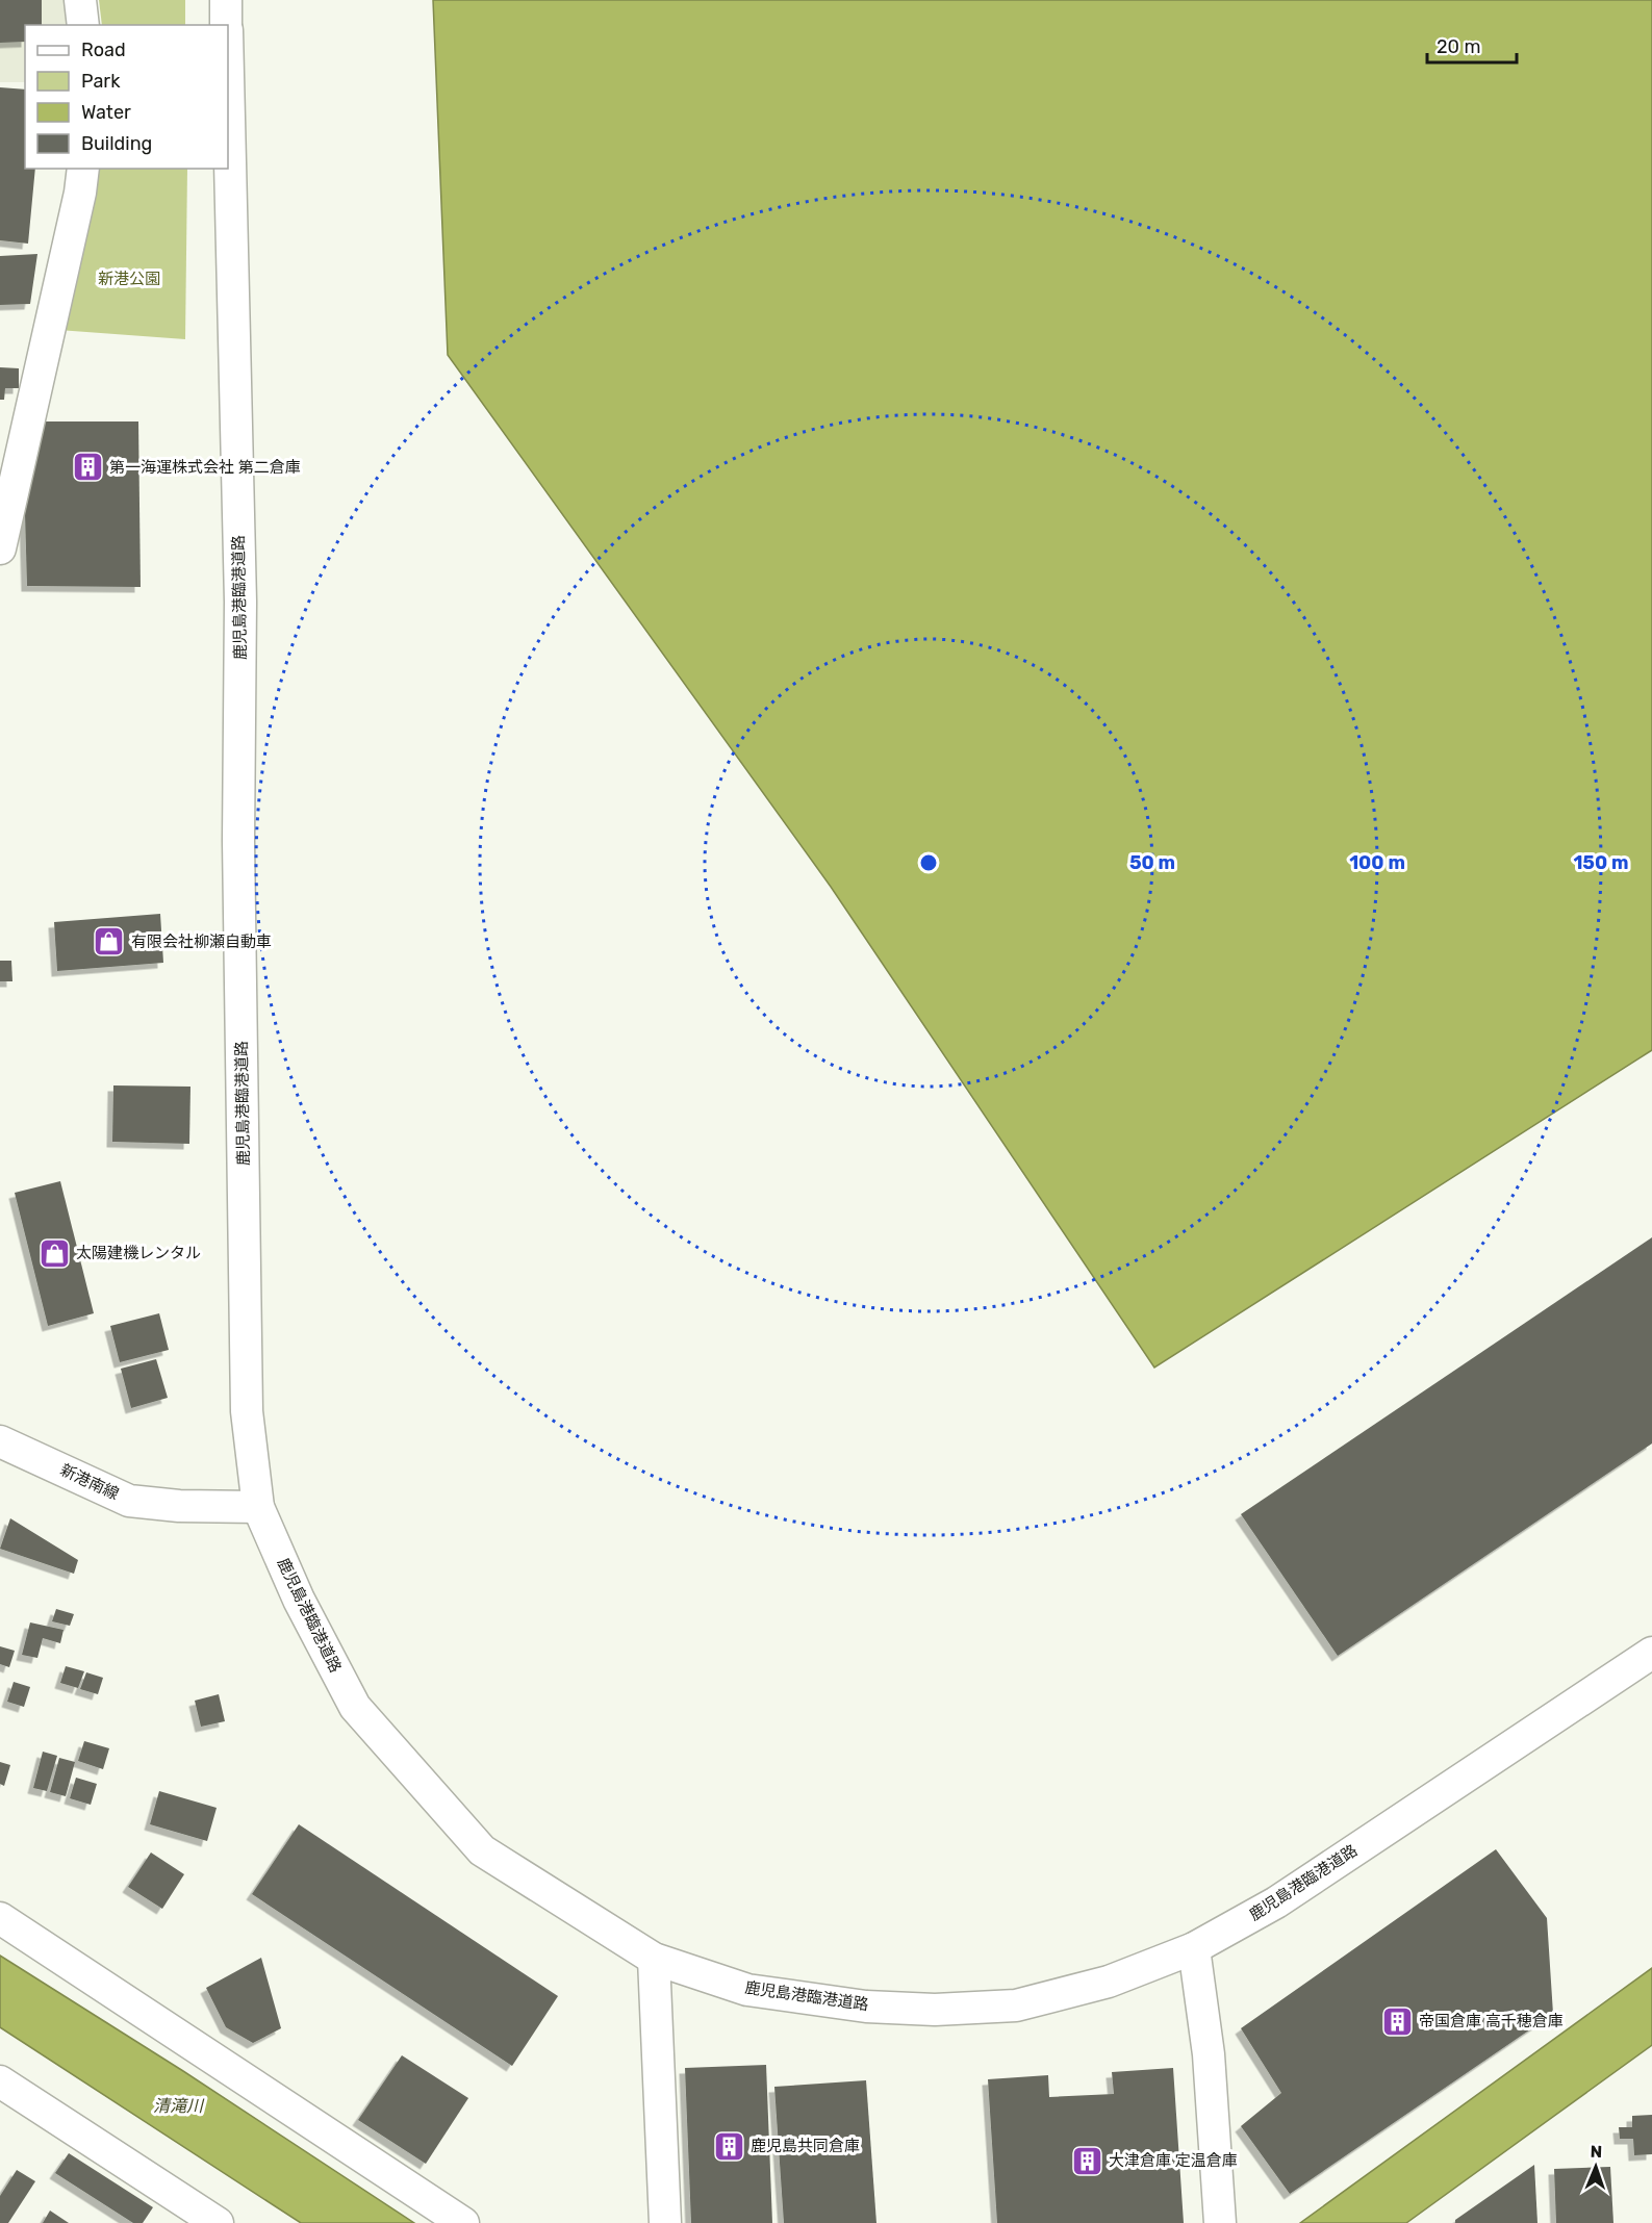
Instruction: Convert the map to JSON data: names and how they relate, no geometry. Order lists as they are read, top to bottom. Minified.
{"streets":{"street":["鹿児島港臨港道路","新港南線"]},"crossings":[["鹿児島港臨港道路","新港南線"]],"water":["清滝川"],"parks":["新港公園"],"places":{"building":["第一海運株式会社 第二倉庫","帝国倉庫 高千穂倉庫","鹿児島共同倉庫","大津倉庫 定温倉庫"],"shop":["有限会社柳瀬自動車","太陽建機レンタル"]},"legend":["Road","Park","Water","Building"],"scale_bar":"20 m","north":"top","rings":["50 m","100 m","150 m"]}
